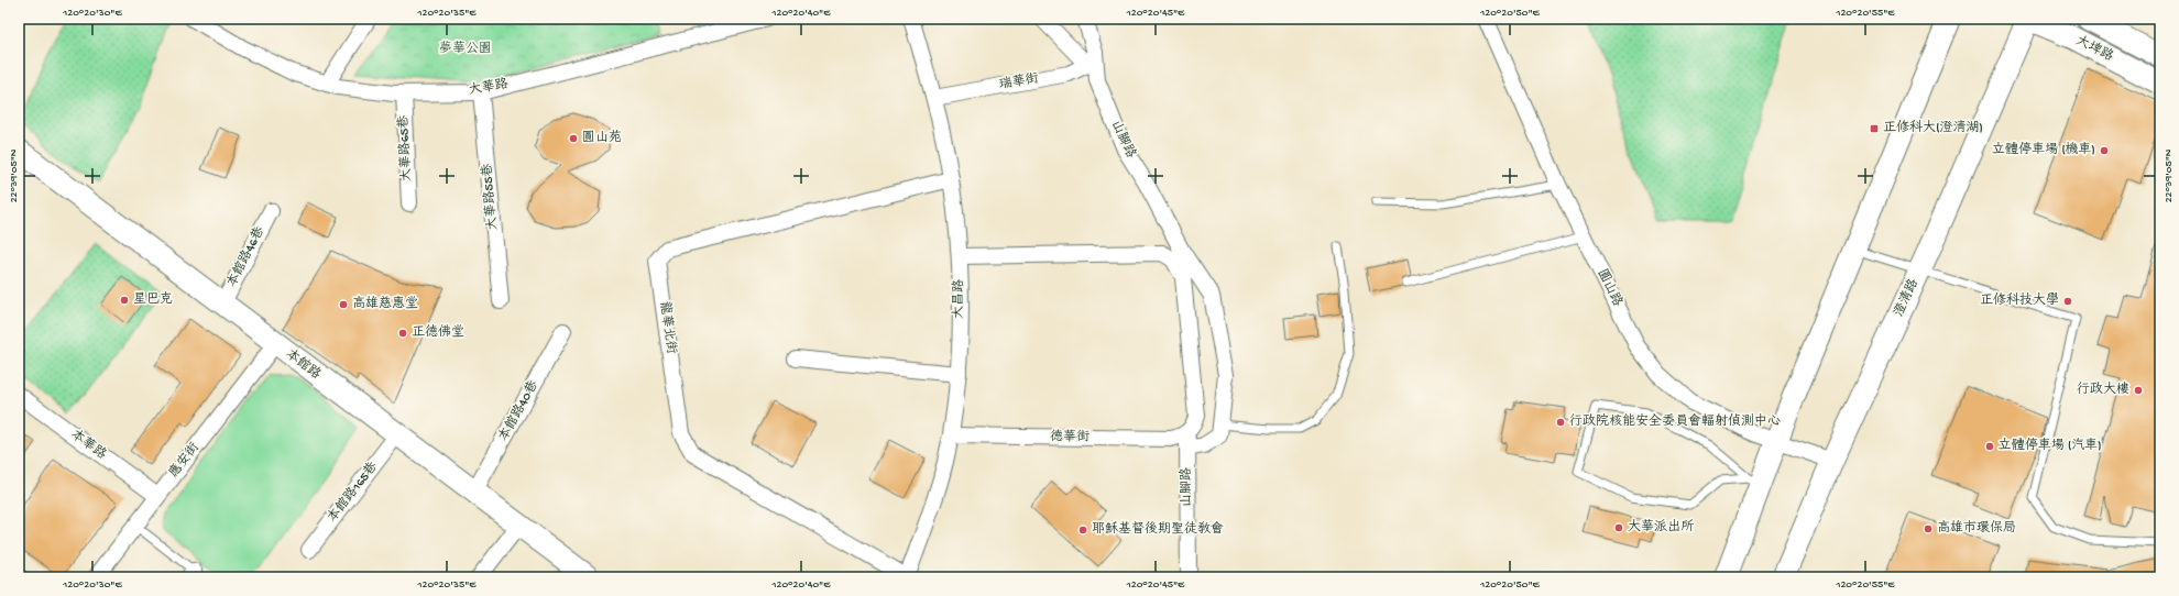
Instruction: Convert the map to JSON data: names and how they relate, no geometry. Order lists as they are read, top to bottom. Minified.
{"streets":{"main road":["大埤路","澄清路","本館路"],"street":["瑞華街","大華路","山腳路","大華路65巷","大華路55巷","本館路46巷","圓山路","大昌路","龍華北街","本館路40巷","德華街","本華路","應安街","本館路165巷"]},"crossings":[["大埤路","澄清路"],["瑞華街","山腳路"],["瑞華街","大昌路"],["大華路","大華路65巷"],["大華路","大華路55巷"],["山腳路","德華街"],["本館路46巷","本館路"],["圓山路","澄清路"],["大昌路","龍華北街"],["大昌路","德華街"],["本館路","本館路40巷"],["本館路","應安街"],["本館路","本館路165巷"],["本華路","應安街"]],"parks":["夢華公園"],"places":{"transit":["正修科大(澄清湖)"],"other":["圓山苑","立體停車場 (機車)","星巴克","正修科技大學","高雄慈惠堂","正德佛堂","行政大樓","行政院核能安全委員會輻射偵測中心","立體停車場 (汽車)","大華派出所","高雄市環保局","耶穌基督後期聖徒教會"]},"coordinates":["120°20'30\"E","120°20'35\"E","120°20'40\"E","120°20'45\"E","120°20'50\"E","120°20'55\"E","22°39'05\"N"]}
